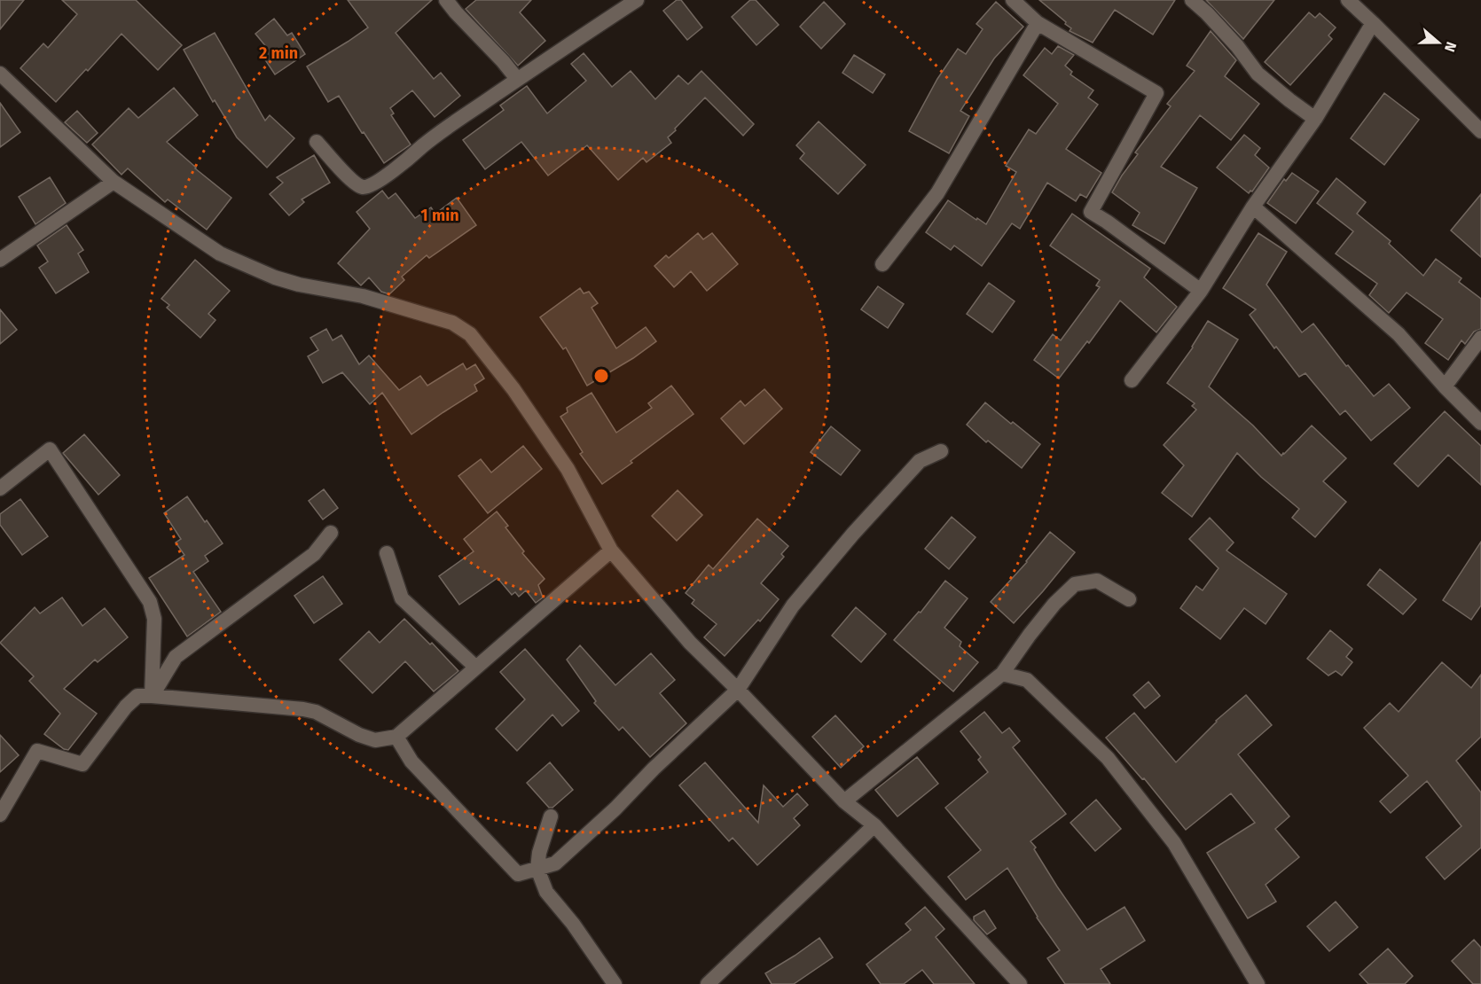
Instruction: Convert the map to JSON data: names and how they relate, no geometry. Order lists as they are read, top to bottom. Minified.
{"north":"right","rings":["2 min","1 min"]}
